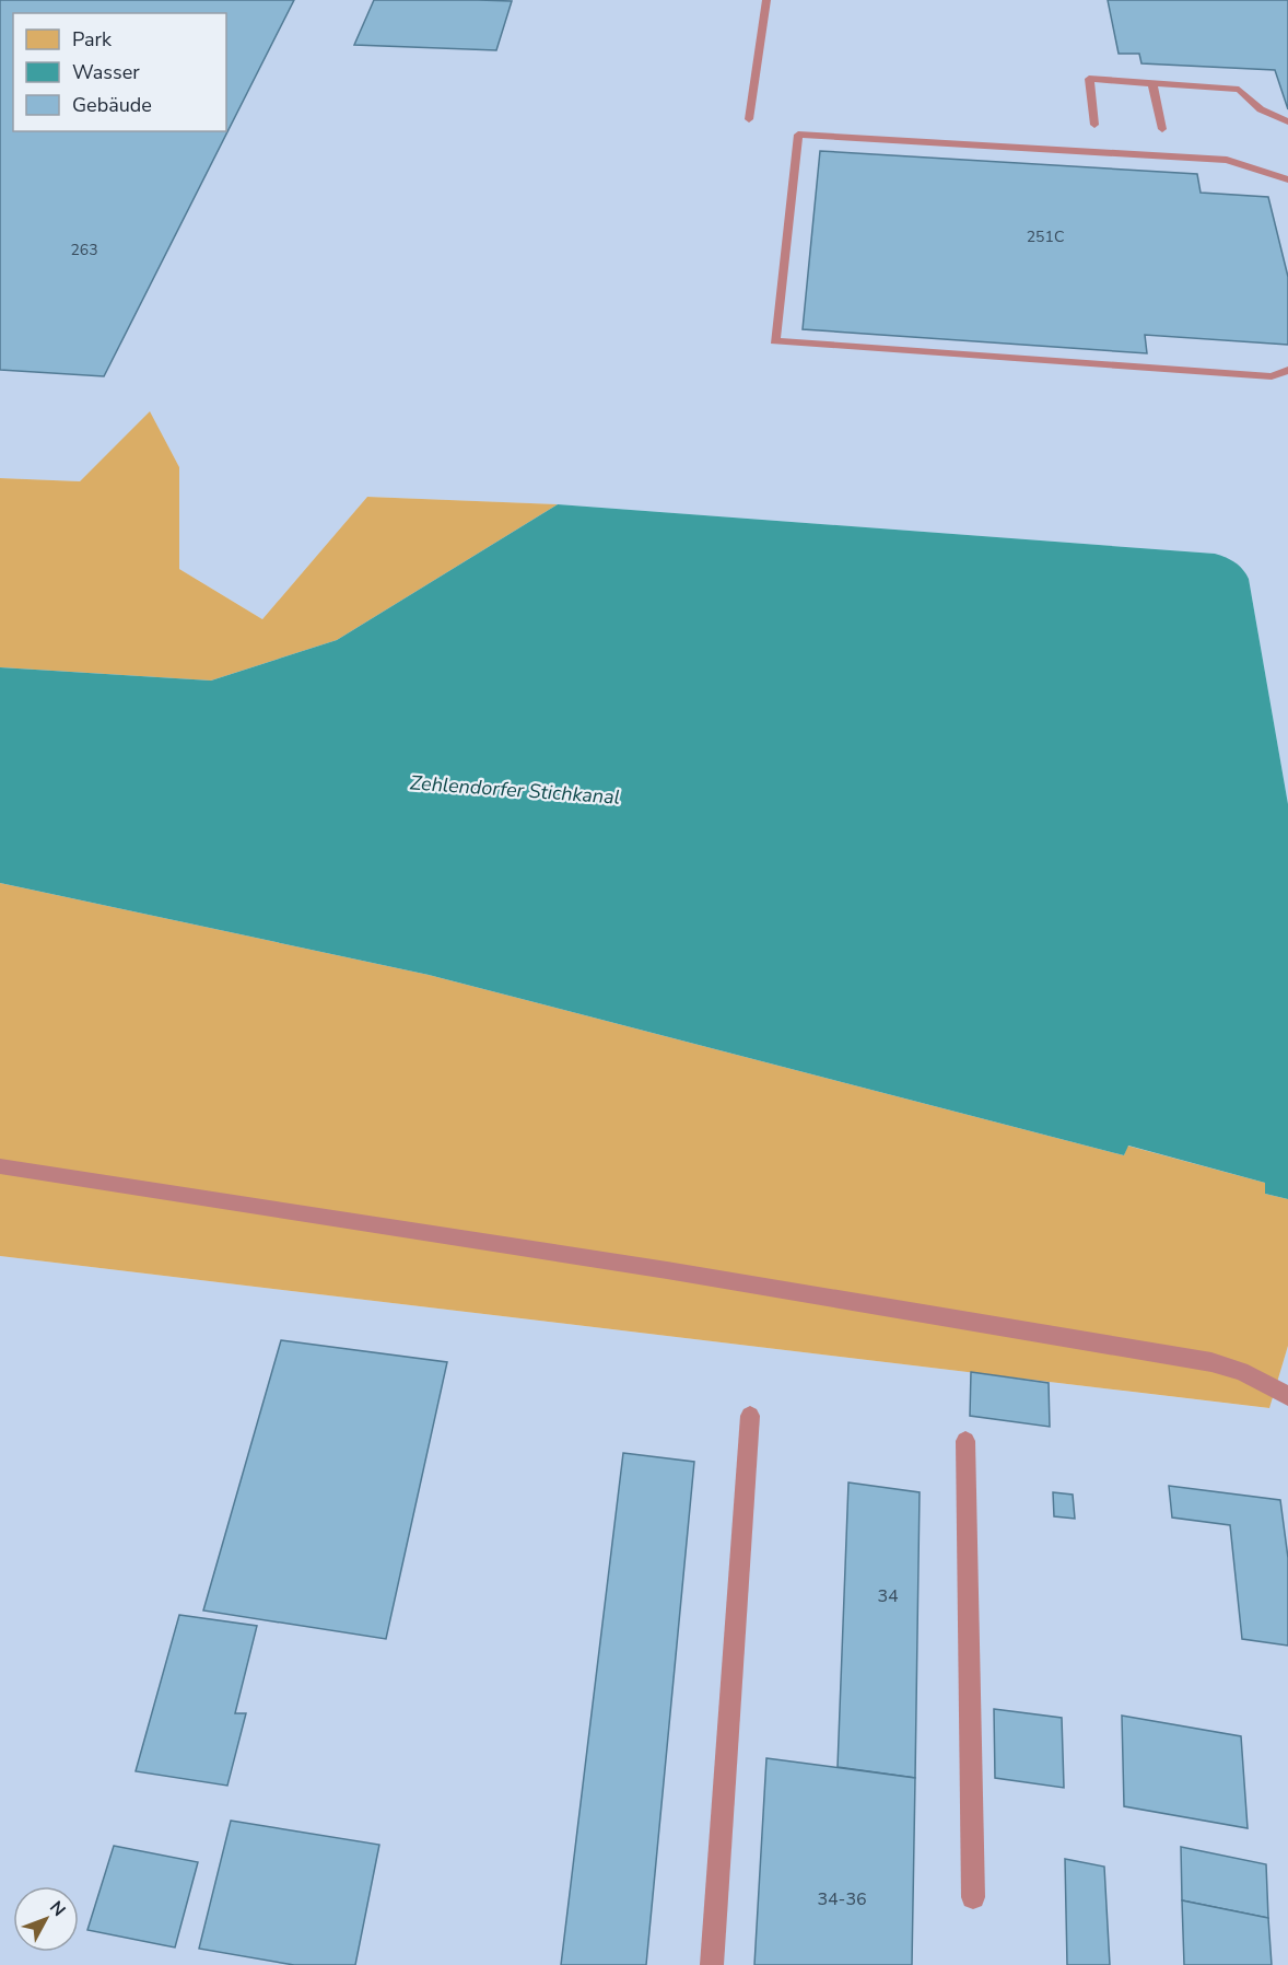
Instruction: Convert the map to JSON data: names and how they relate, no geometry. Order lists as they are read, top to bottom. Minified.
{"water":["Zehlendorfer Stichkanal"],"house_numbers":["251C","263","34","34-36"],"legend":["Park","Wasser","Gebäude"],"north":"top right"}
